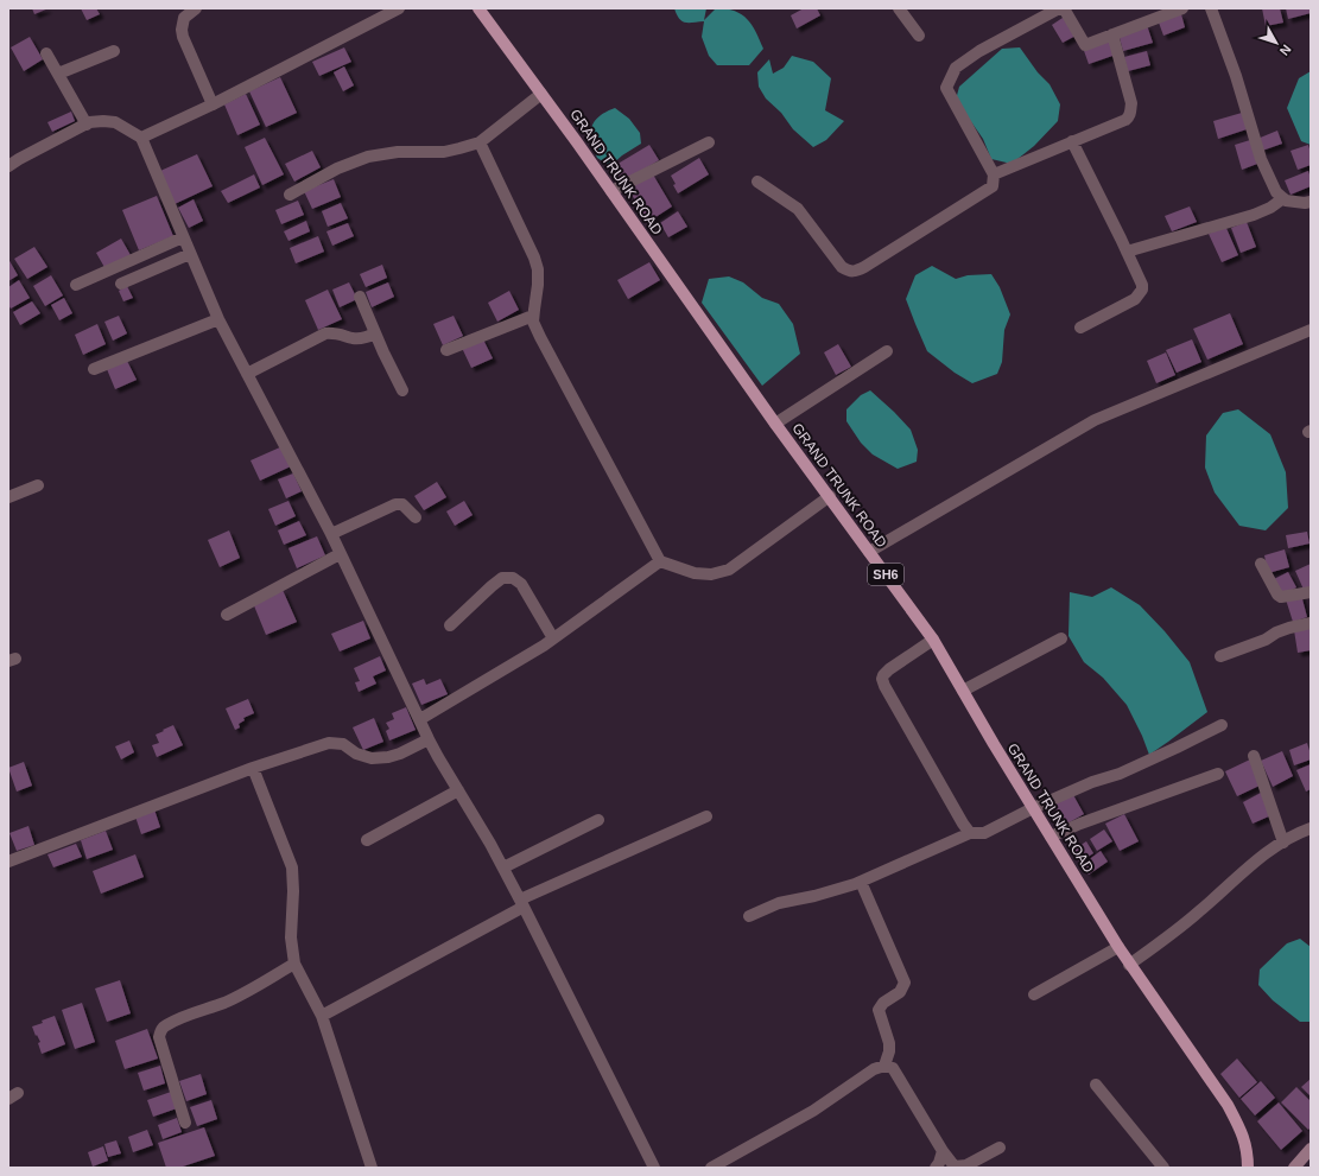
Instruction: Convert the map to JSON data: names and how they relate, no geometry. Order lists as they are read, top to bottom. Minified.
{"streets":{"main road":["GRAND TRUNK ROAD","SH6"]},"north":"bottom right"}
